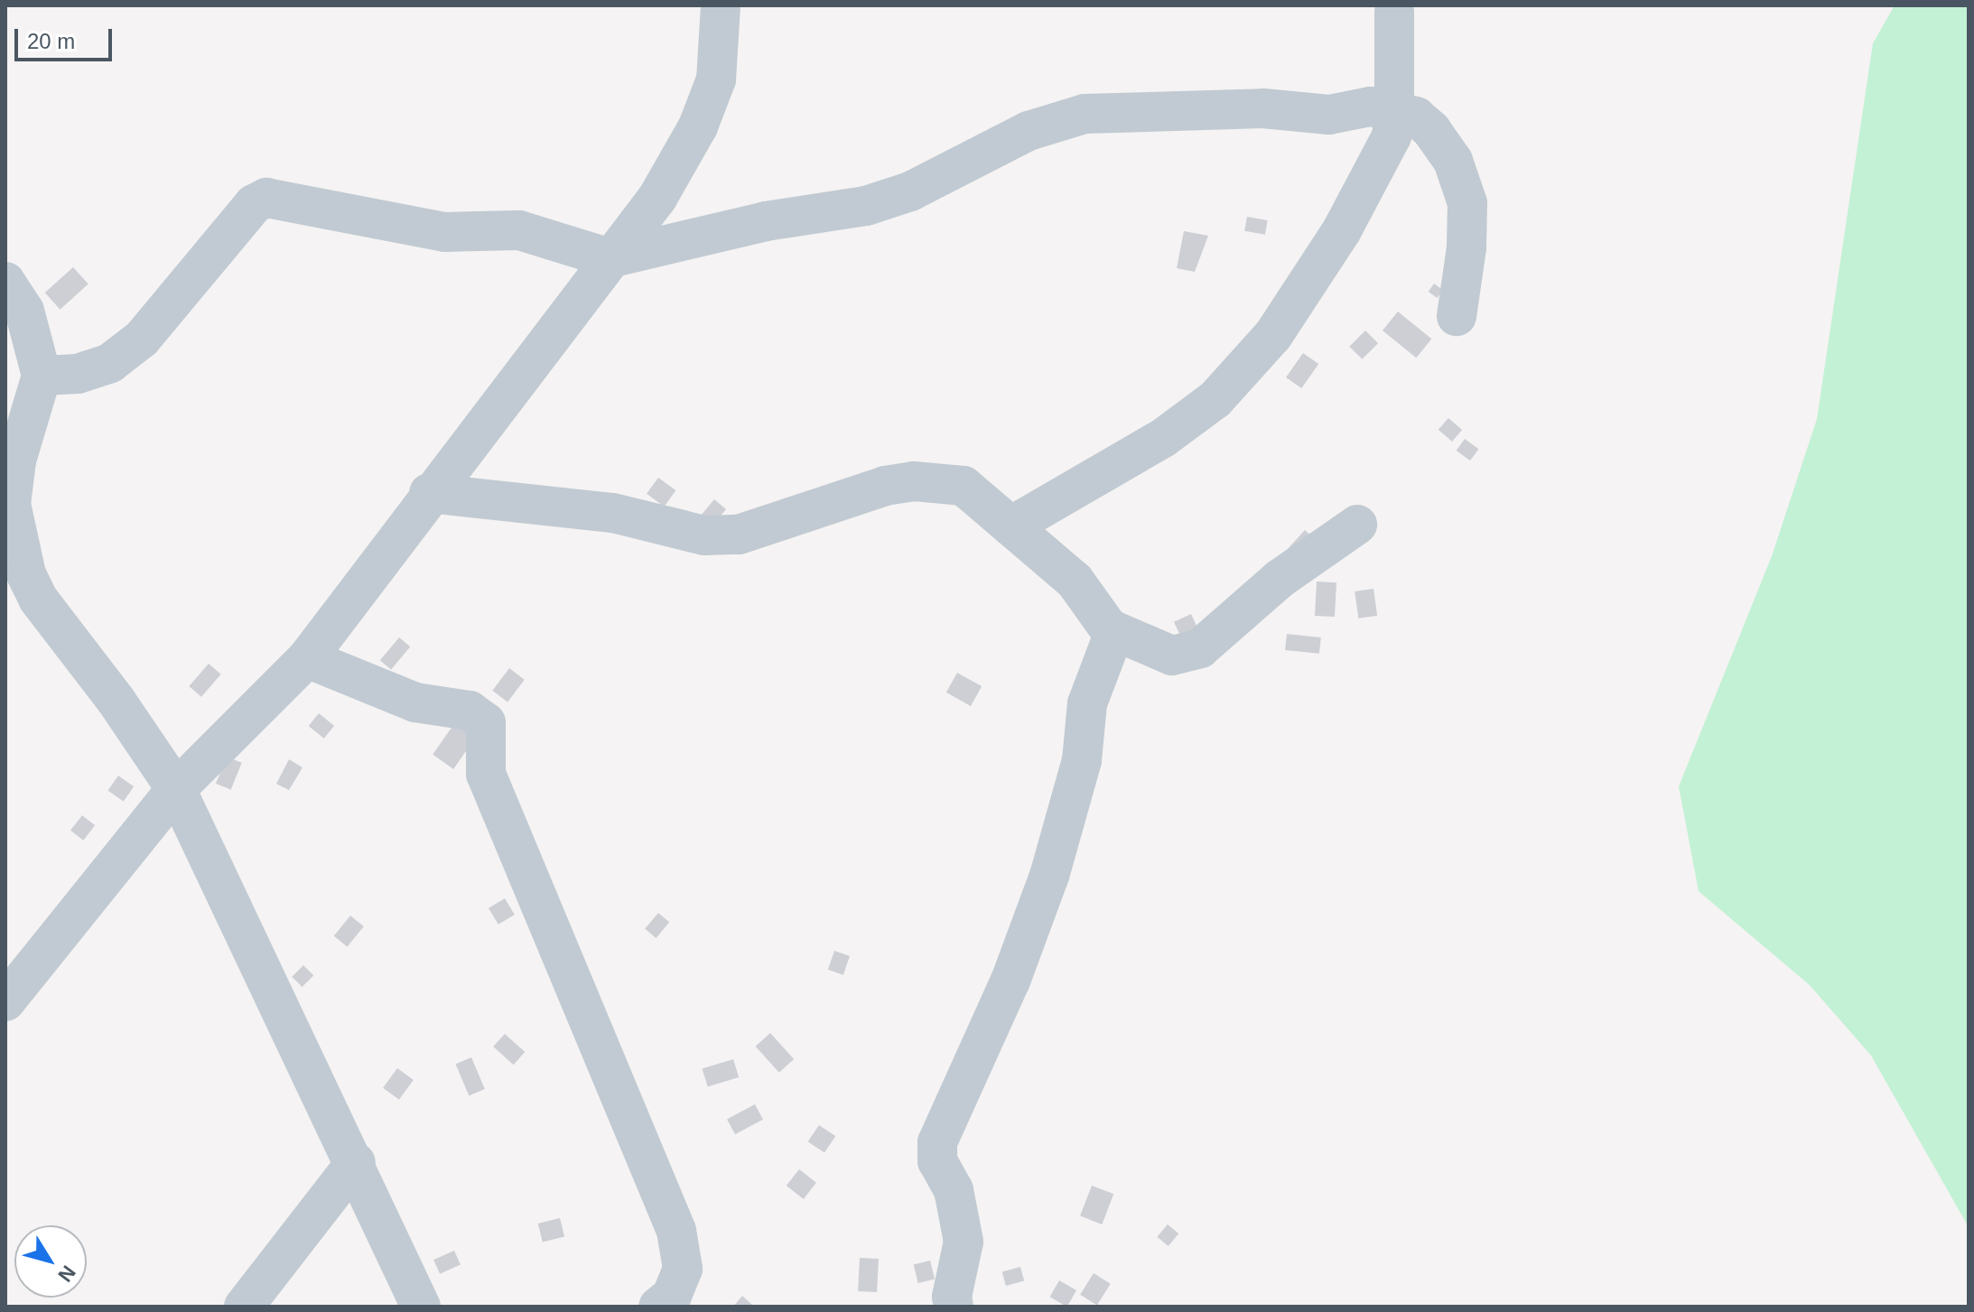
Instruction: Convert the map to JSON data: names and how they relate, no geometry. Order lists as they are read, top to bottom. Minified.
{"scale_bar":"20 m","north":"bottom right"}
